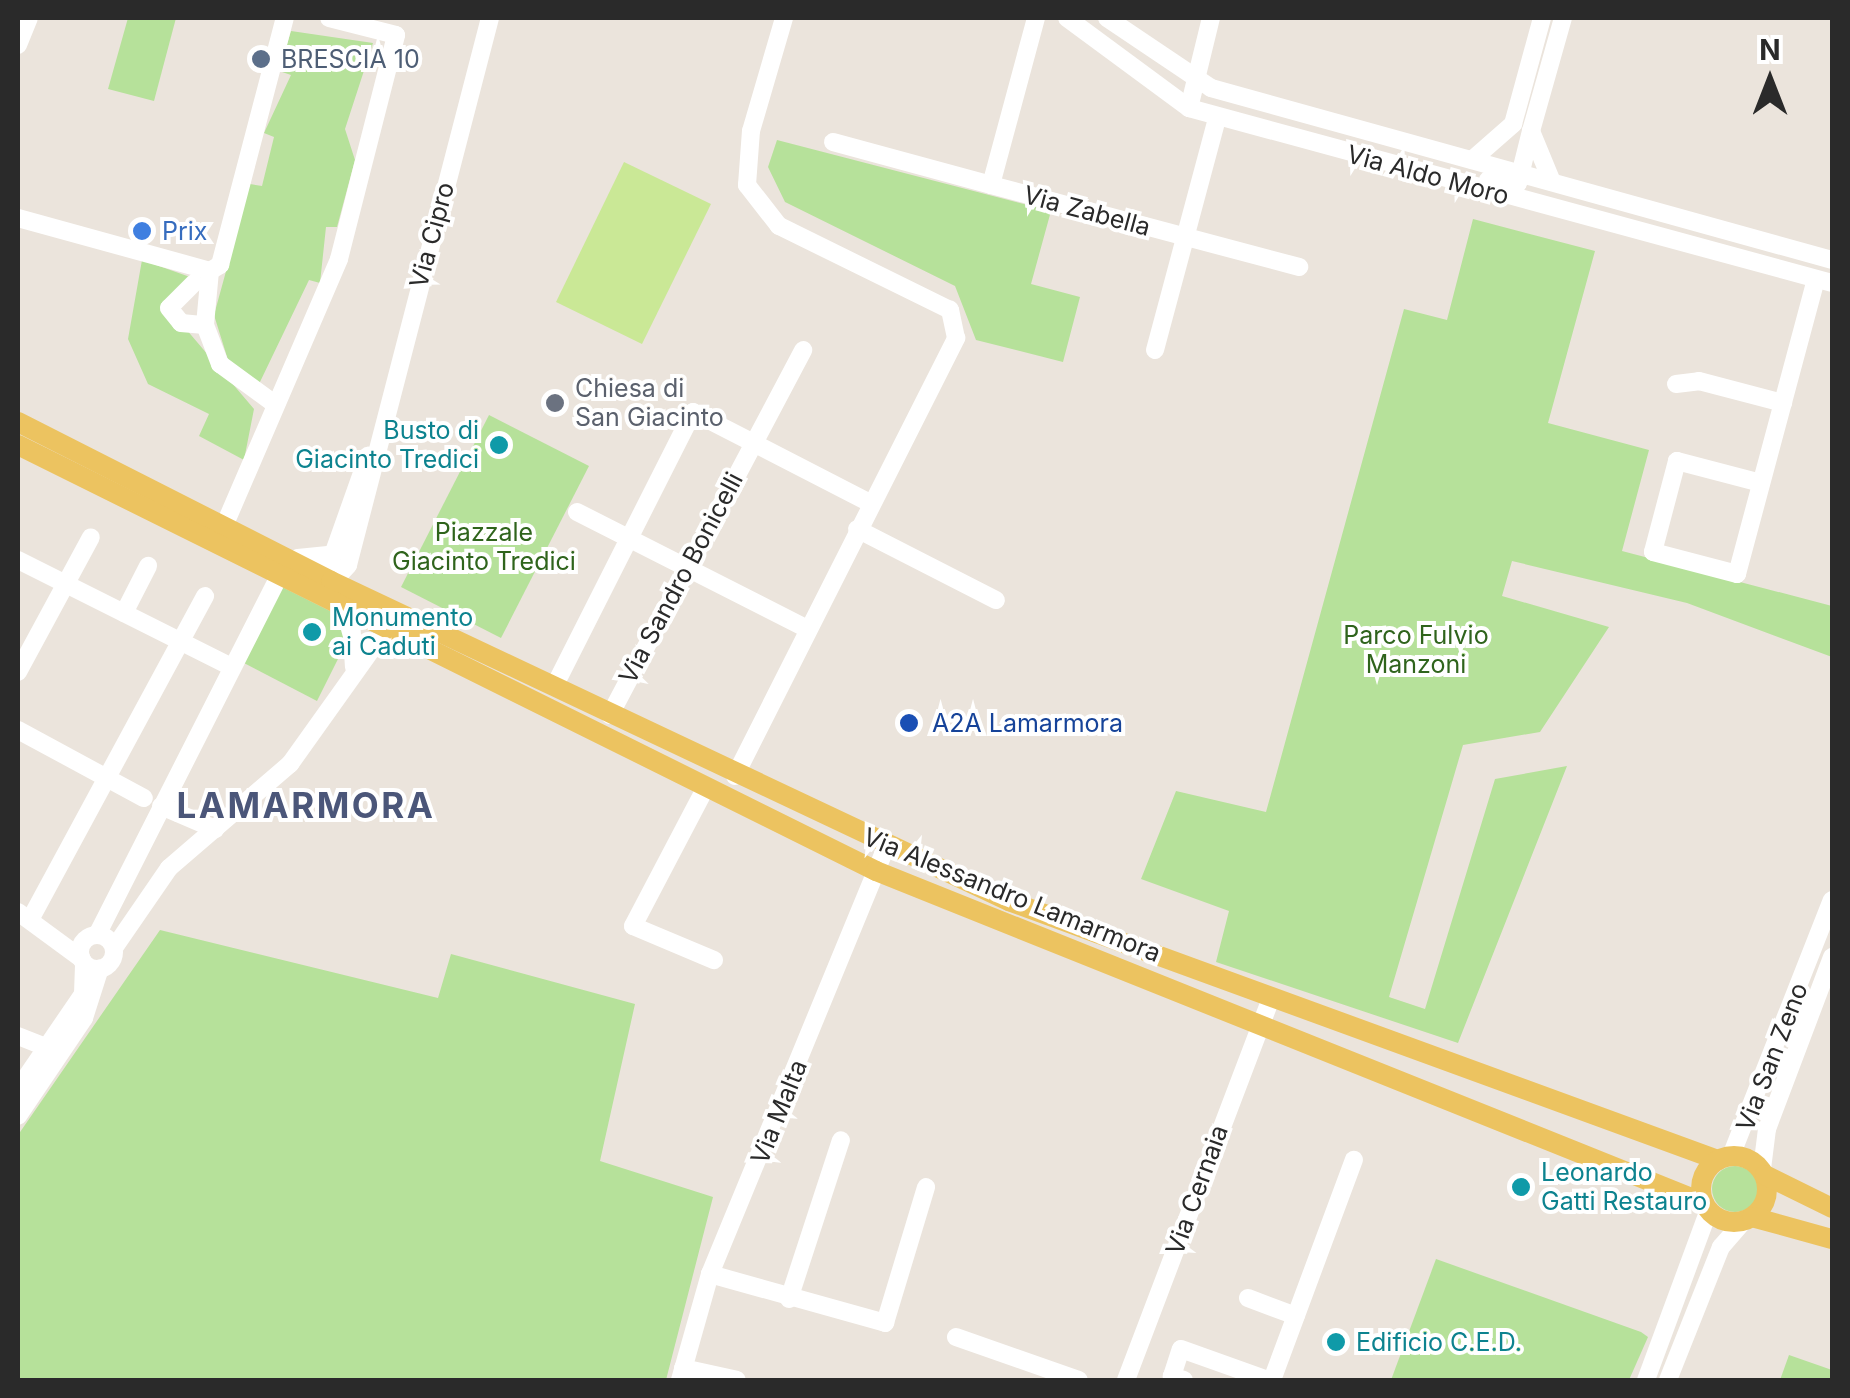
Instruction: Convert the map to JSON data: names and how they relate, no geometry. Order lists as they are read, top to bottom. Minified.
{"streets":{"main road":["Via Alessandro Lamarmora"],"street":["Via Aldo Moro","Via Zabella","Via Cipro","Via Sandro Bonicelli","Via San Zeno","Via Malta","Via Cernaia"]},"crossings":[["Via Aldo Moro","Via Zabella"],["Via Cipro","Via Alessandro Lamarmora"],["Via Sandro Bonicelli","Via Alessandro Lamarmora"],["Via Alessandro Lamarmora","Via San Zeno"],["Via Alessandro Lamarmora","Via Malta"],["Via Alessandro Lamarmora","Via Cernaia"]],"districts":["LAMARMORA"],"parks":["Piazzale Giacinto Tredici","Parco Fulvio Manzoni"],"places":["BRESCIA 10","Prix","Chiesa di San Giacinto","Busto di Giacinto Tredici","Monumento ai Caduti","A2A Lamarmora","Leonardo Gatti Restauro","Edificio C.E.D."],"north":"top"}
